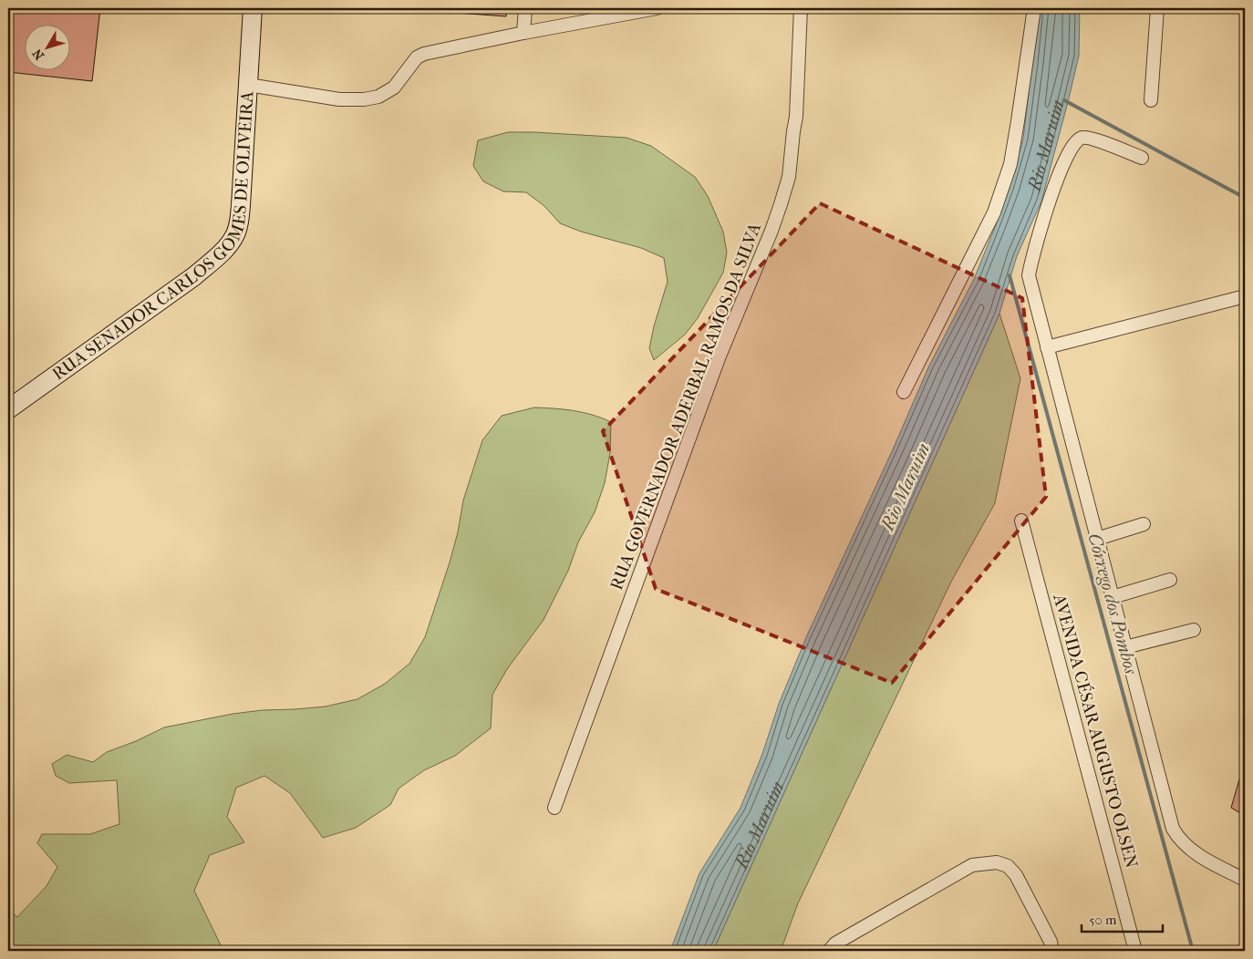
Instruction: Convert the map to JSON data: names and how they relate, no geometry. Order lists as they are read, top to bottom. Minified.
{"streets":{"main road":["RUA SENADOR CARLOS GOMES DE OLIVEIRA"],"street":["RUA GOVERNADOR ADERBAL RAMOS DA SILVA","AVENIDA CÉSAR AUGUSTO OLSEN"]},"water":["Rio Maruim","Córrego dos Pombos"],"scale_bar":"50 m","north":"bottom left"}
